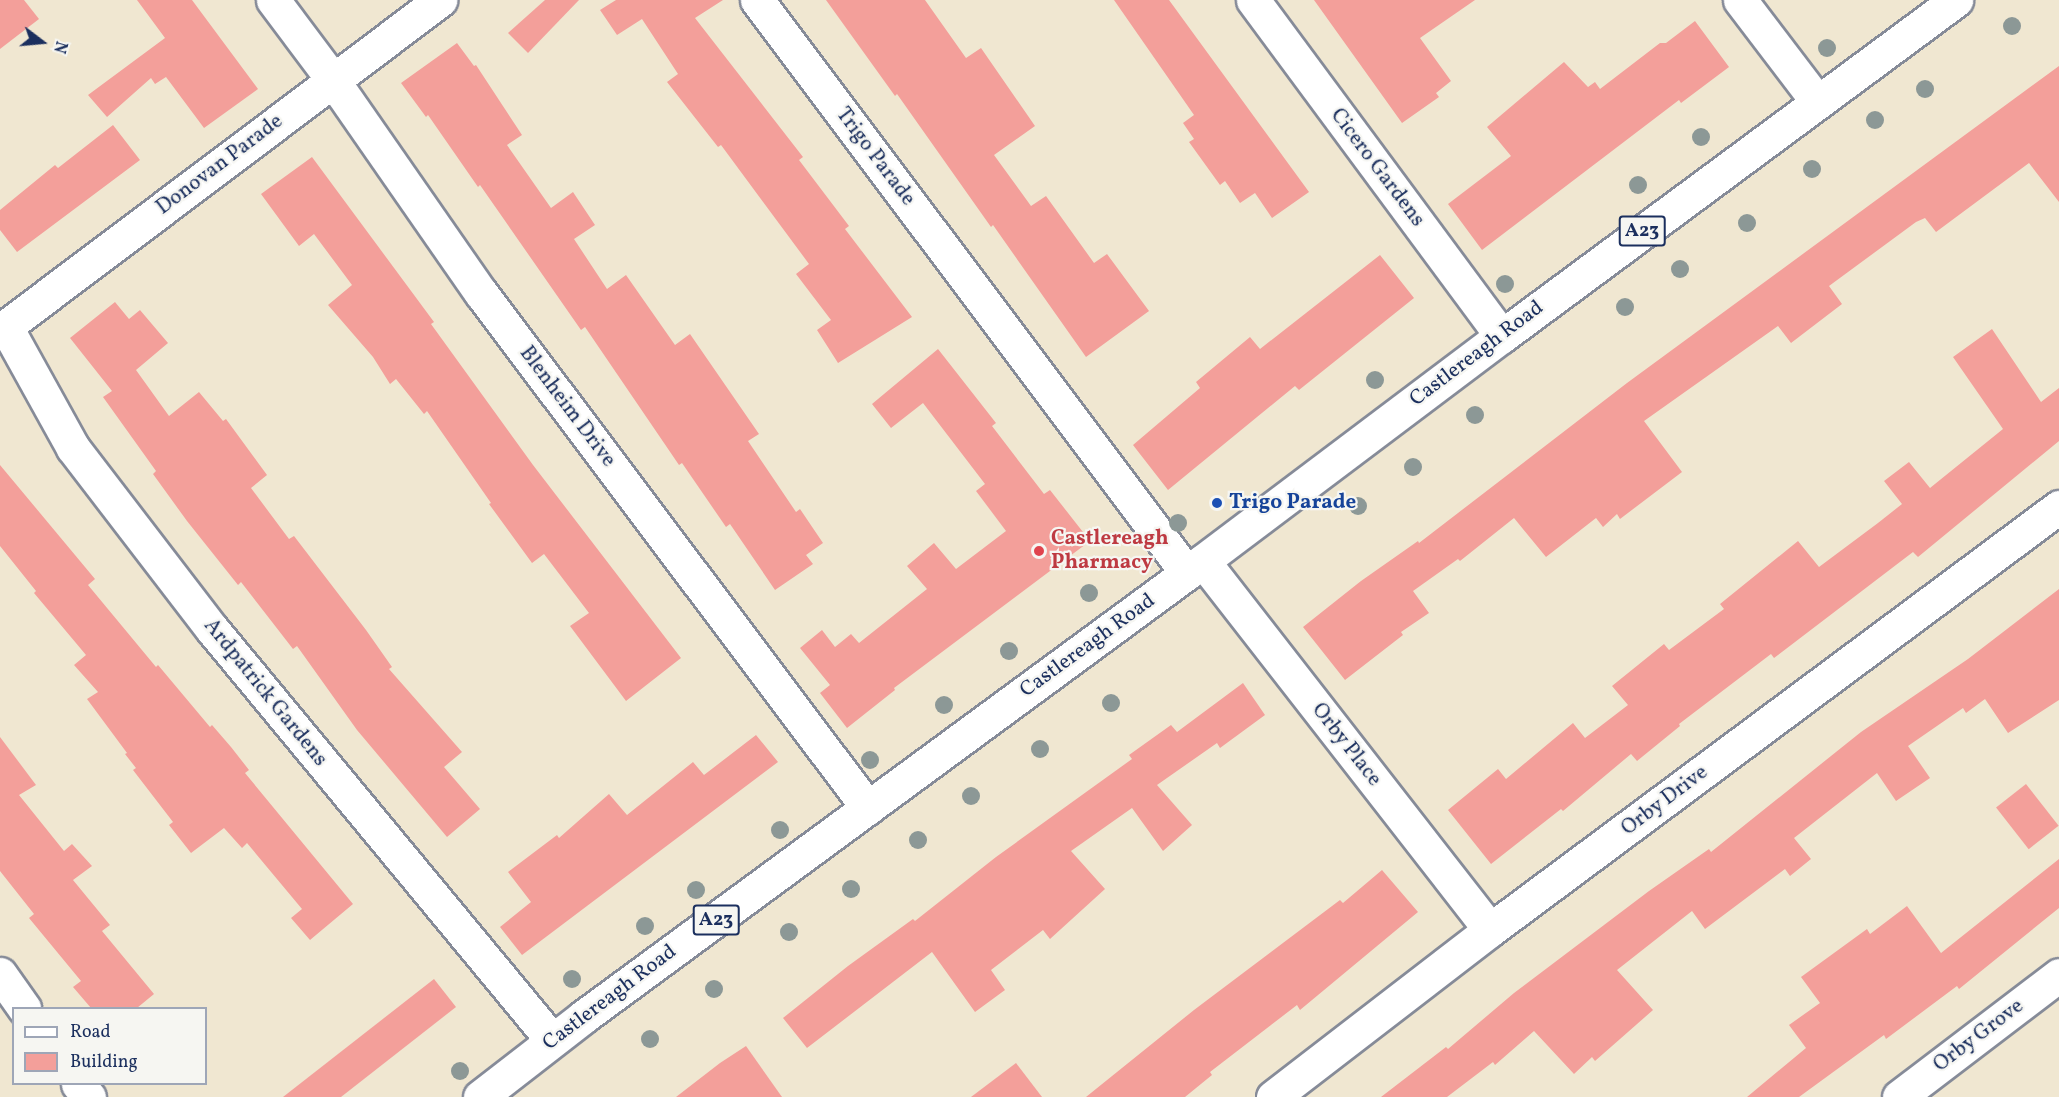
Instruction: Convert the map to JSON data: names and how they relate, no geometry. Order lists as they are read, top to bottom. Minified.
{"streets":{"street":["Trigo Parade","Donovan Parade","Cicero Gardens","A23","Castlereagh Road","Blenheim Drive","Ardpatrick Gardens","Orby Place","Orby Drive","Orby Grove"]},"crossings":[["Trigo Parade","Castlereagh Road"],["Trigo Parade","Orby Place"],["Donovan Parade","Blenheim Drive"],["Donovan Parade","Ardpatrick Gardens"],["Cicero Gardens","Castlereagh Road"],["Castlereagh Road","Blenheim Drive"],["Castlereagh Road","Ardpatrick Gardens"],["Castlereagh Road","Orby Place"],["Orby Place","Orby Drive"]],"places":["Trigo Parade","Castlereagh Pharmacy"],"legend":["Road","Building"],"north":"right"}
